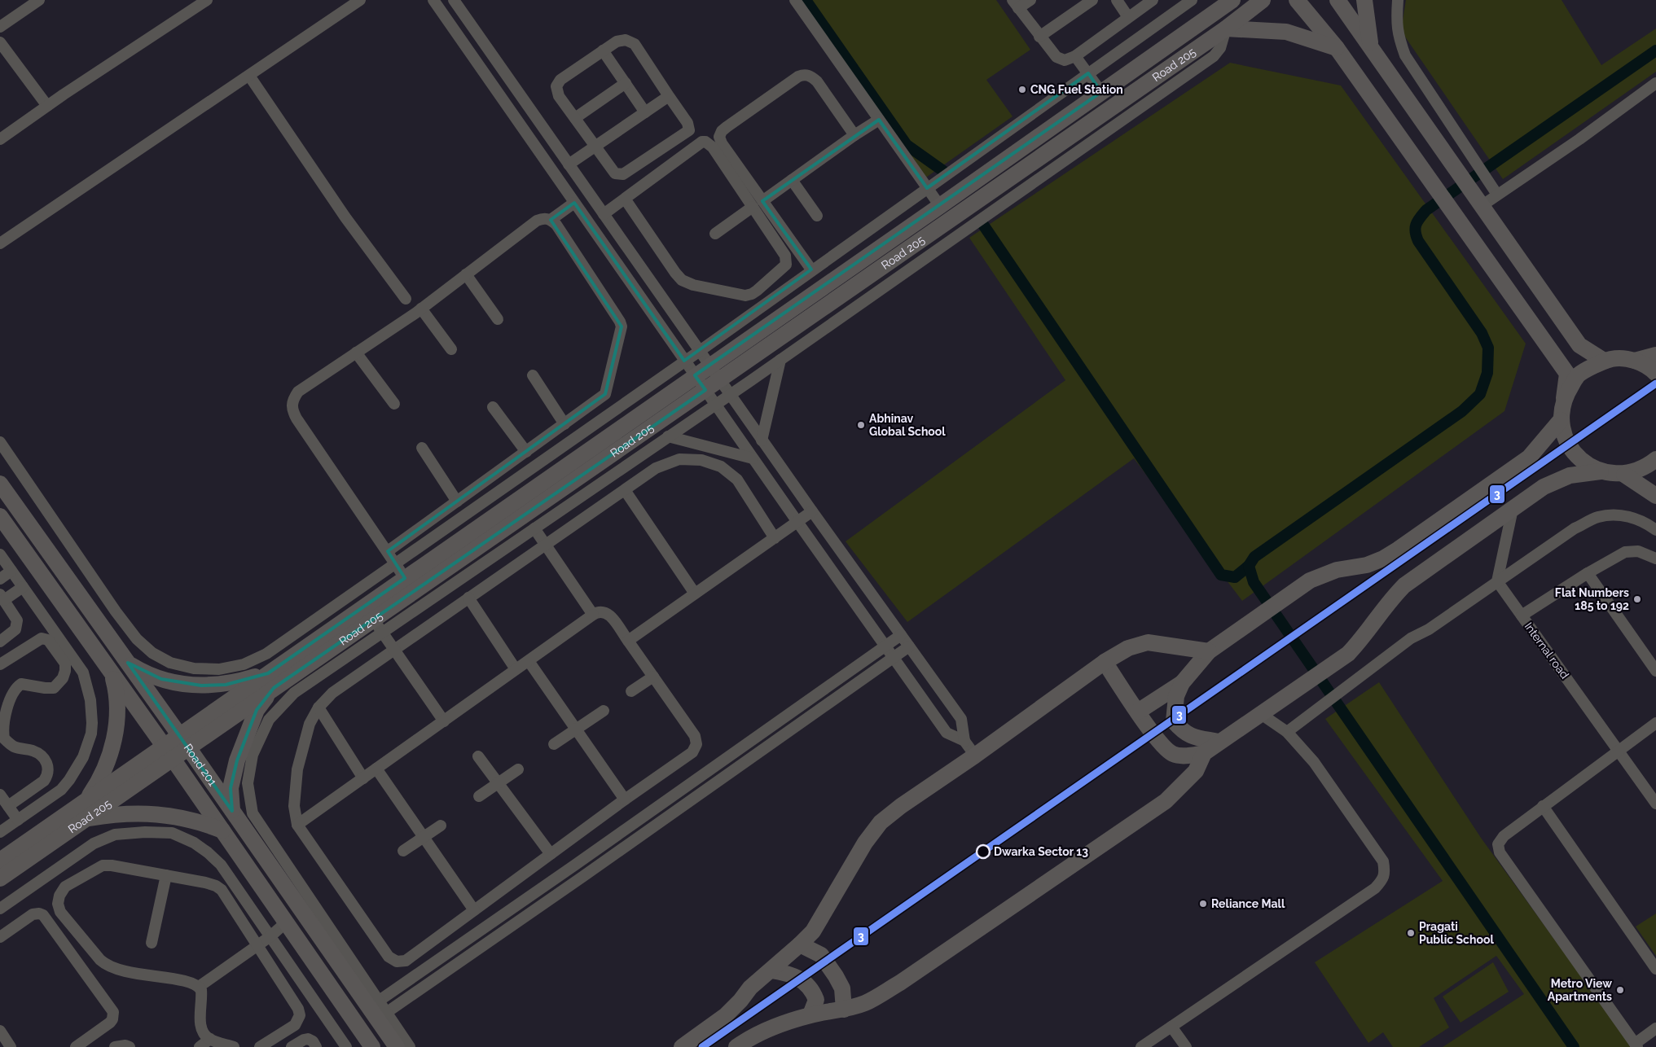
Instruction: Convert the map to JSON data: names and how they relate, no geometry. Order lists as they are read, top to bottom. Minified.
{"streets":{"main road":["Road 205","Road 201"],"street":["Internal road"]},"crossings":[["Road 205","Road 201"]],"places":["CNG Fuel Station","Abhinav Global School","Flat Numbers 185 to 192","Dwarka Sector 13","Reliance Mall","Pragati Public School","Metro View Apartments"],"lines":["transit line 3"]}
